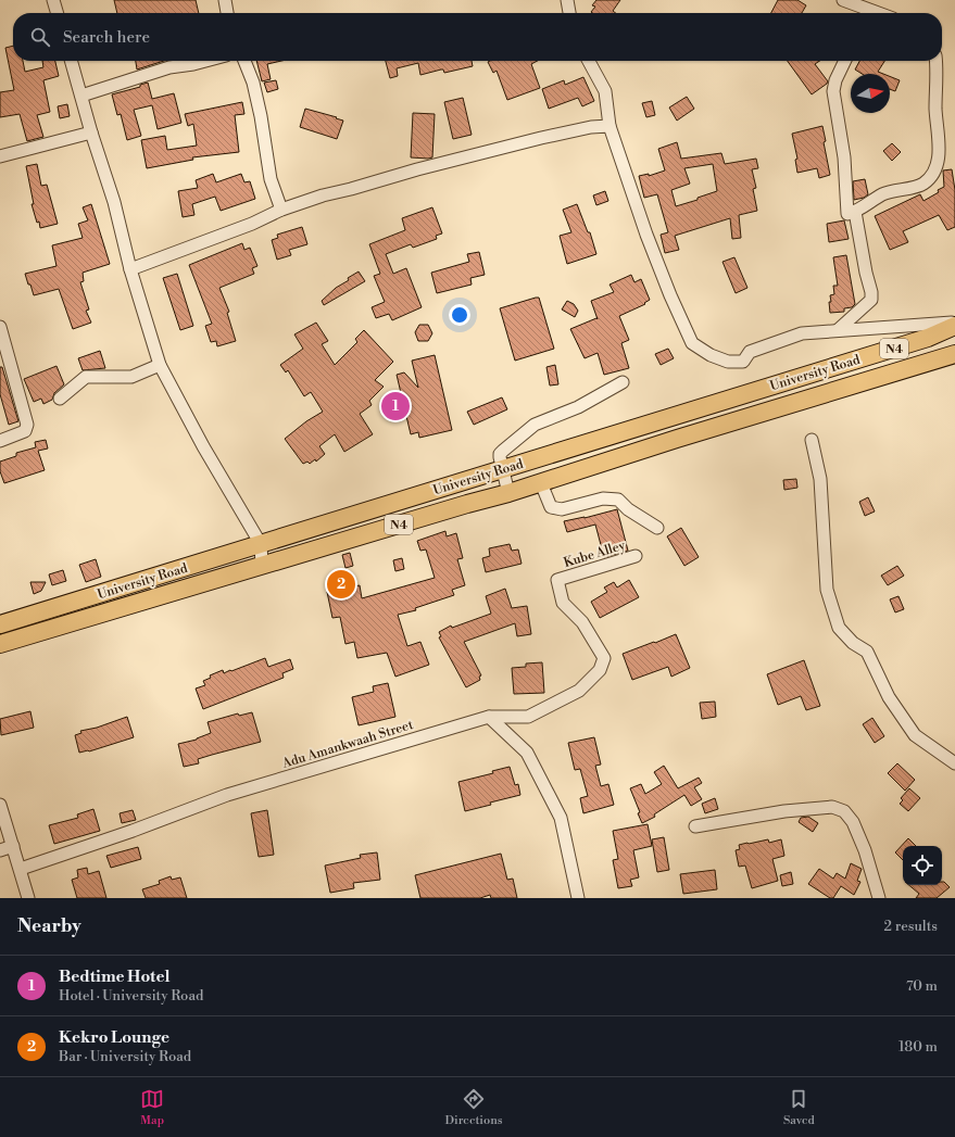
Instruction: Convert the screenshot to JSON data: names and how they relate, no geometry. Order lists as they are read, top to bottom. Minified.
{"streets":{"highway":["N4","University Road"],"street":["Kube Alley","Adu Amankwaah Street"]},"crossings":[["Kube Alley","Adu Amankwaah Street"]],"north":"right","page":{"search":"Search here","pins":["1","2"],"heading":["Nearby","2 results"],"list":[{"mark":"1","name":"Bedtime Hotel","note":"Hotel · University Road","value":"70 m"},{"mark":"2","name":"Kekro Lounge","note":"Bar · University Road","value":"180 m"}],"nav":["Map","Directions","Saved"]}}
